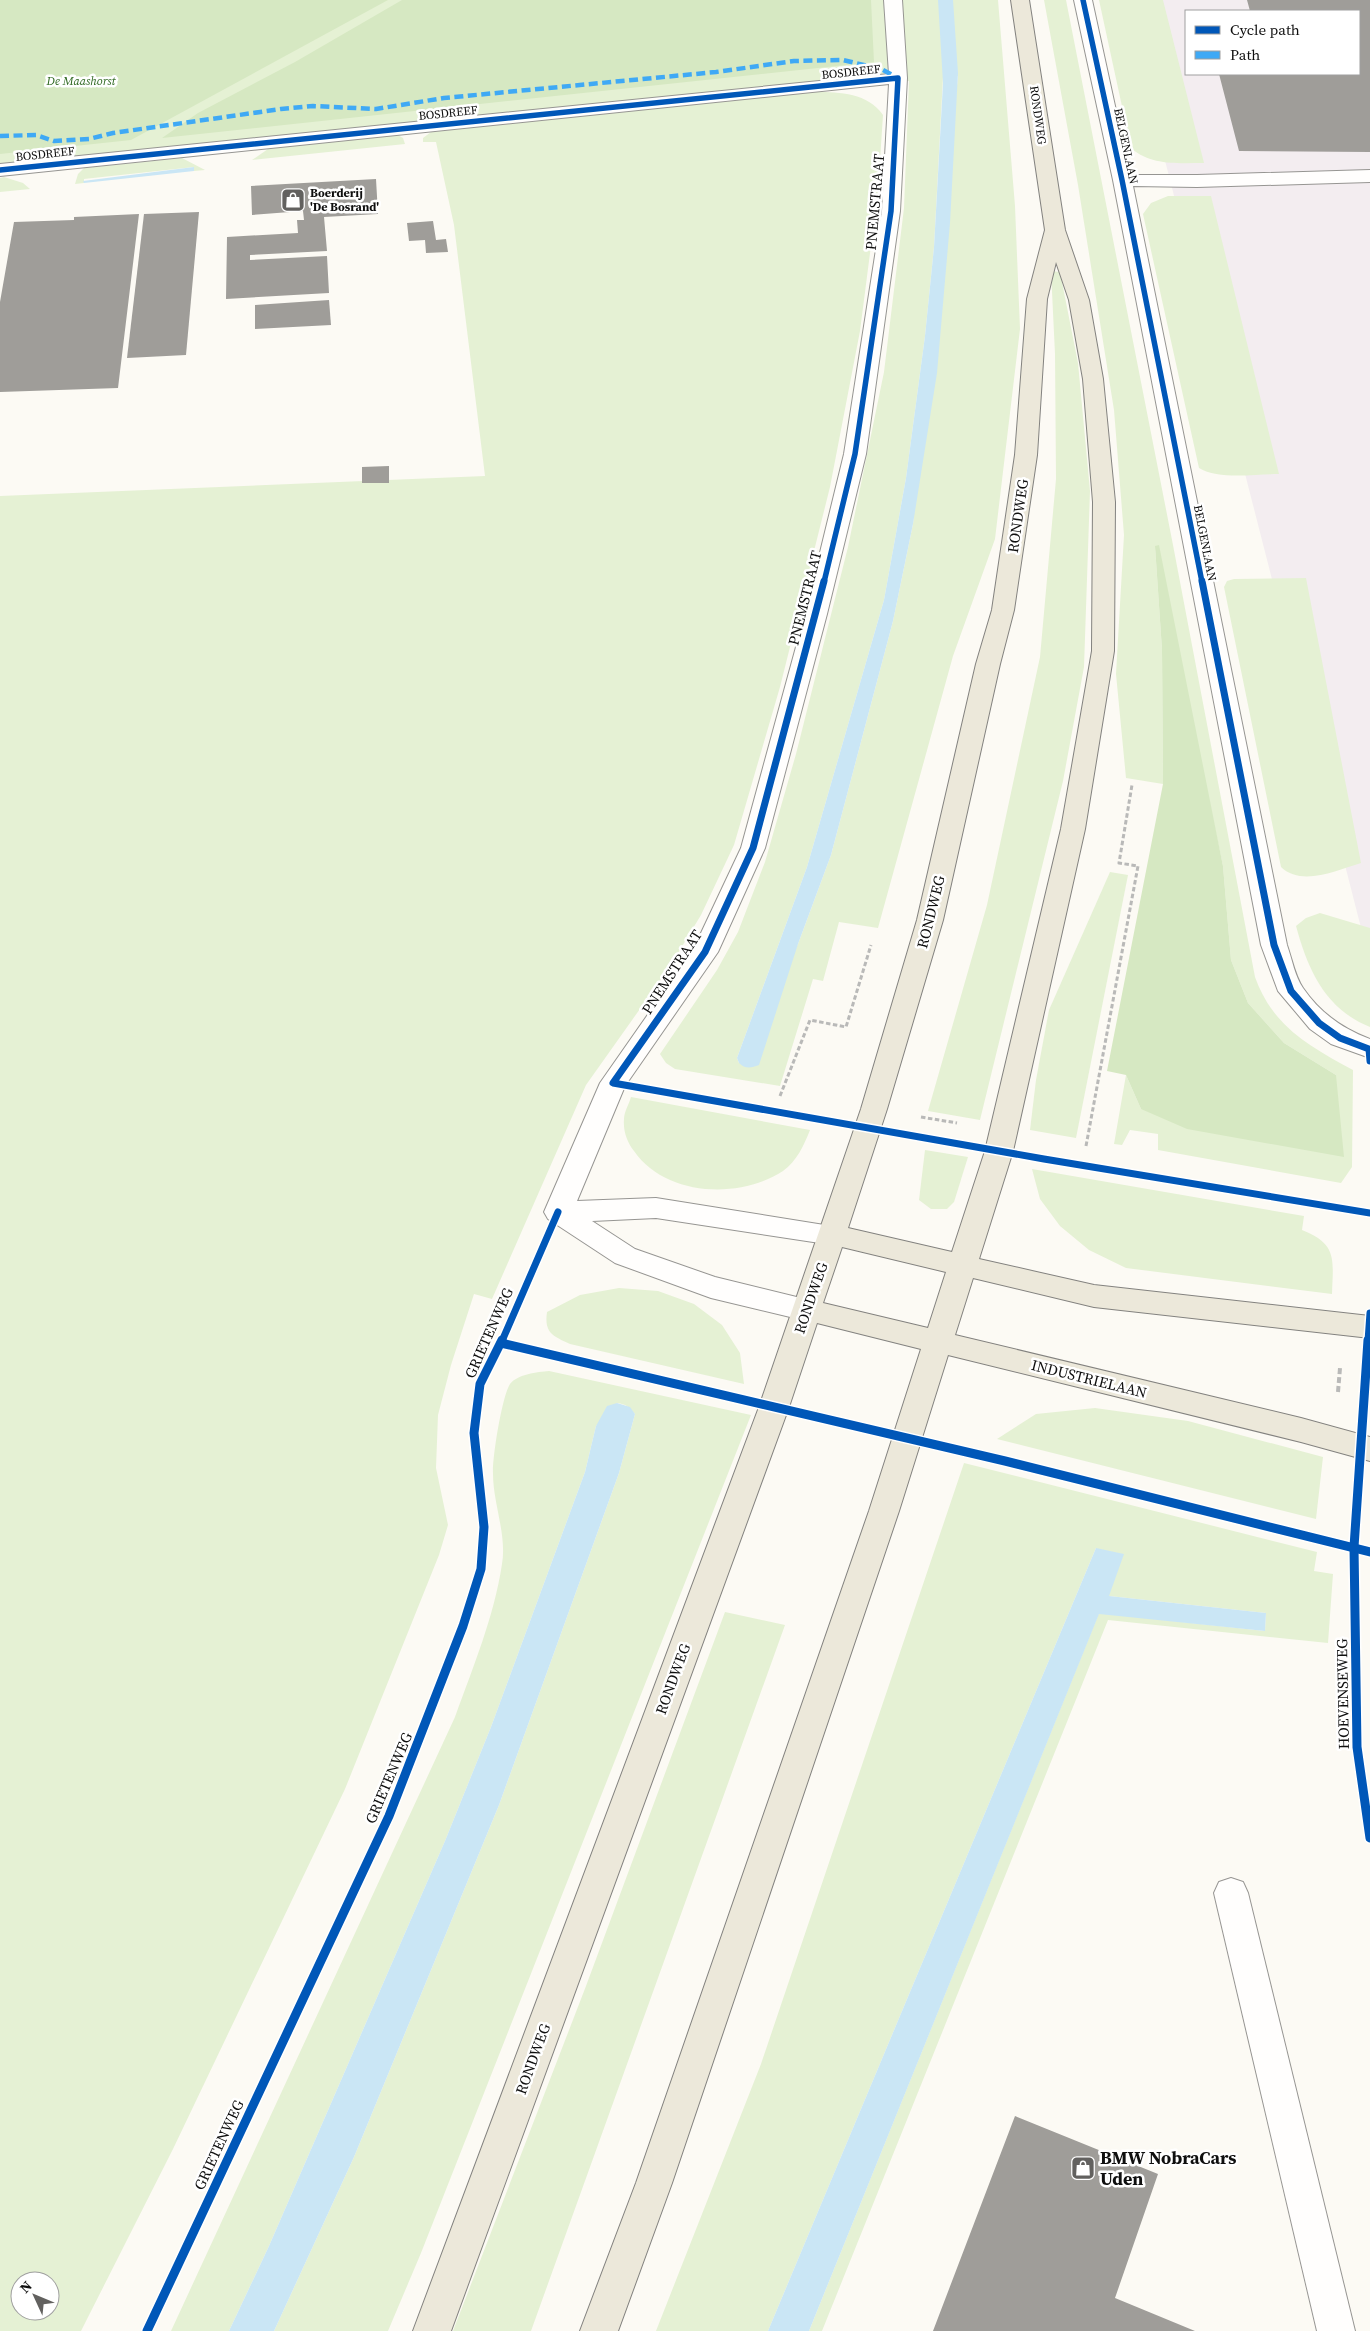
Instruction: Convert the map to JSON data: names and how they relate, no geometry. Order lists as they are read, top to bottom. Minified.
{"streets":{"main road":["RONDWEG","INDUSTRIELAAN"],"street":["BOSDREEF","BELGENLAAN","PNEMSTRAAT"],"cycle path":["GRIETENWEG","HOEVENSEWEG"]},"crossings":[["BOSDREEF","PNEMSTRAAT"],["RONDWEG","INDUSTRIELAAN"]],"parks":["De Maashorst"],"places":{"shop":["Boerderij 'De Bosrand'","BMW NobraCars Uden"]},"legend":["Cycle path","Path"],"north":"top left"}
